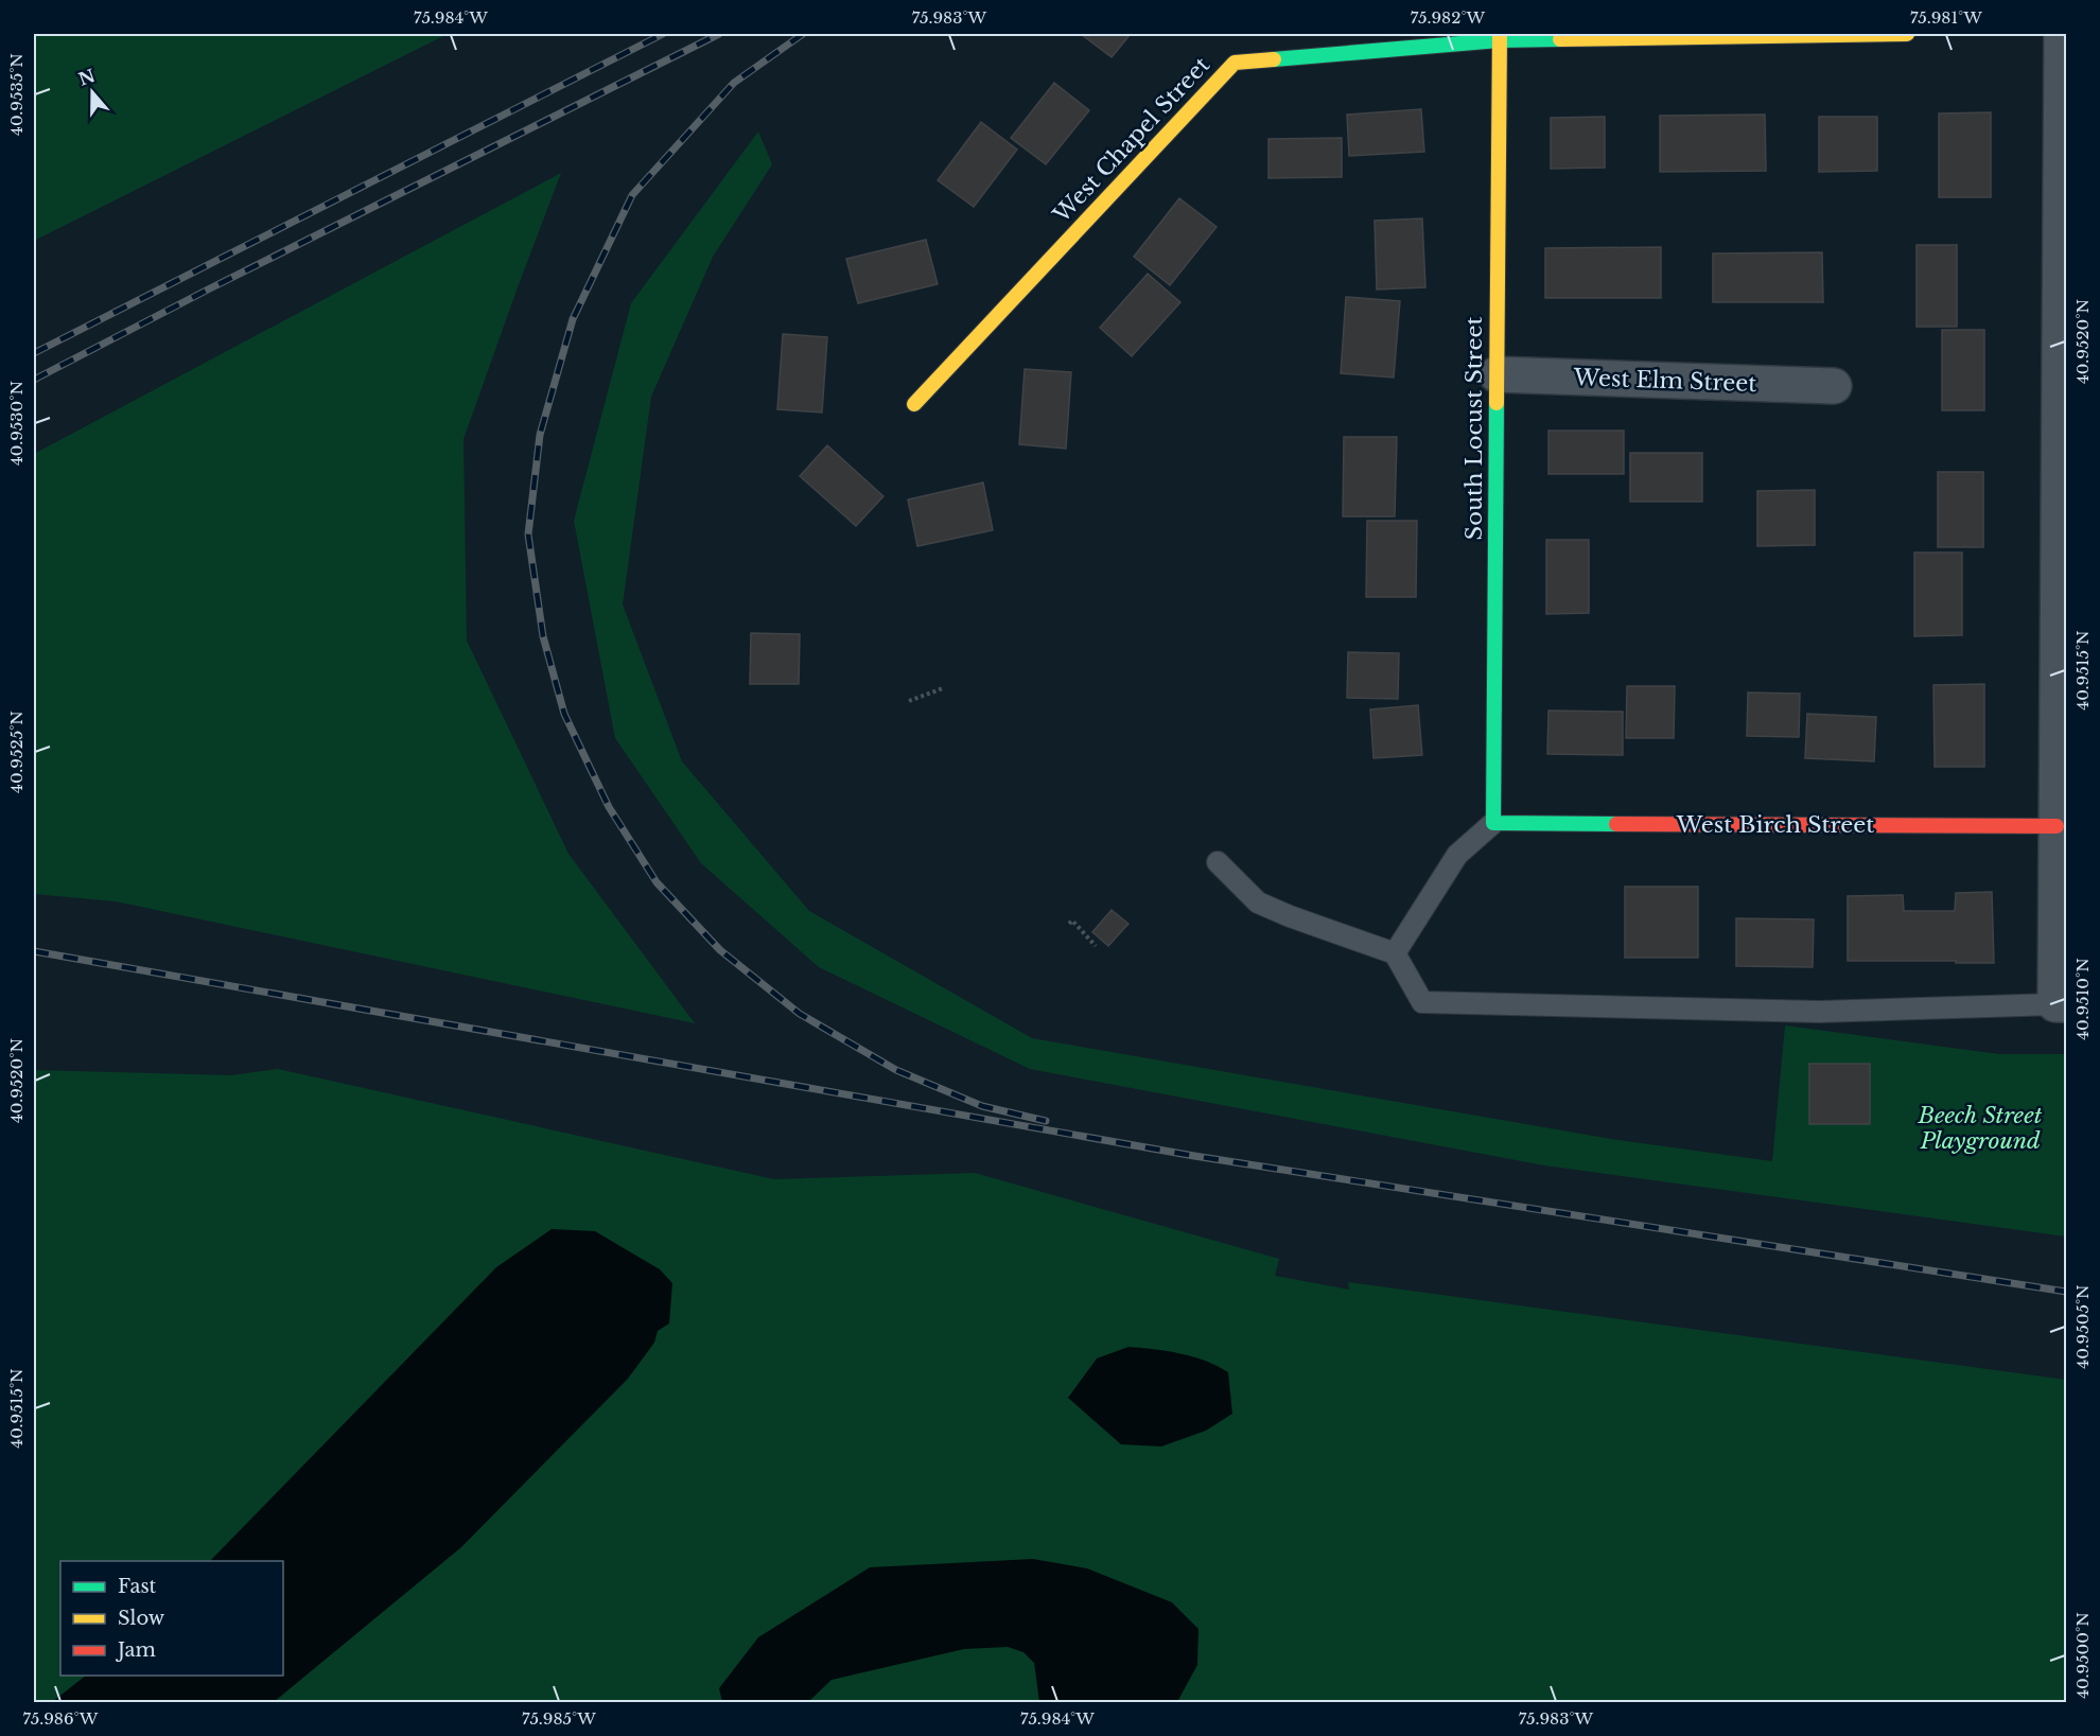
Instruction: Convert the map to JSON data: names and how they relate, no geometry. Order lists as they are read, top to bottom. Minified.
{"streets":{"street":["West Chapel Street","West Elm Street","South Locust Street","West Birch Street"]},"crossings":[["West Chapel Street","South Locust Street"],["West Elm Street","South Locust Street"],["South Locust Street","West Birch Street"]],"parks":["Beech Street Playground"],"legend":["Fast","Slow","Jam"],"north":"top","coordinates":["75.984°W","75.983°W","75.982°W","75.981°W","40.9535°N","40.9520°N","40.9530°N","40.9515°N","40.9525°N","40.9510°N","40.9505°N","40.9500°N","75.986°W","75.985°W"]}
